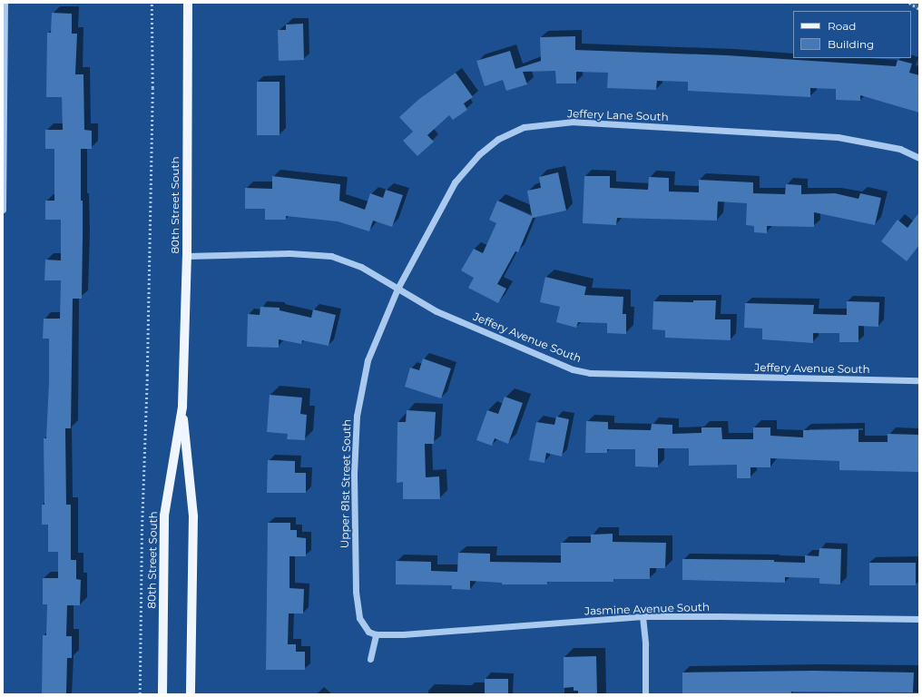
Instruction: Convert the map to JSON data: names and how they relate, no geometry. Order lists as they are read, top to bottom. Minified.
{"streets":{"main road":["80th Street South"],"street":["Jeffery Lane South","Jeffery Avenue South","Upper 81st Street South","Jasmine Avenue South"]},"crossings":[["Jeffery Lane South","Jeffery Avenue South"],["Jeffery Lane South","Upper 81st Street South"],["80th Street South","Jeffery Avenue South"],["Jeffery Avenue South","Upper 81st Street South"],["Upper 81st Street South","Jasmine Avenue South"]],"legend":["Road","Building"]}
